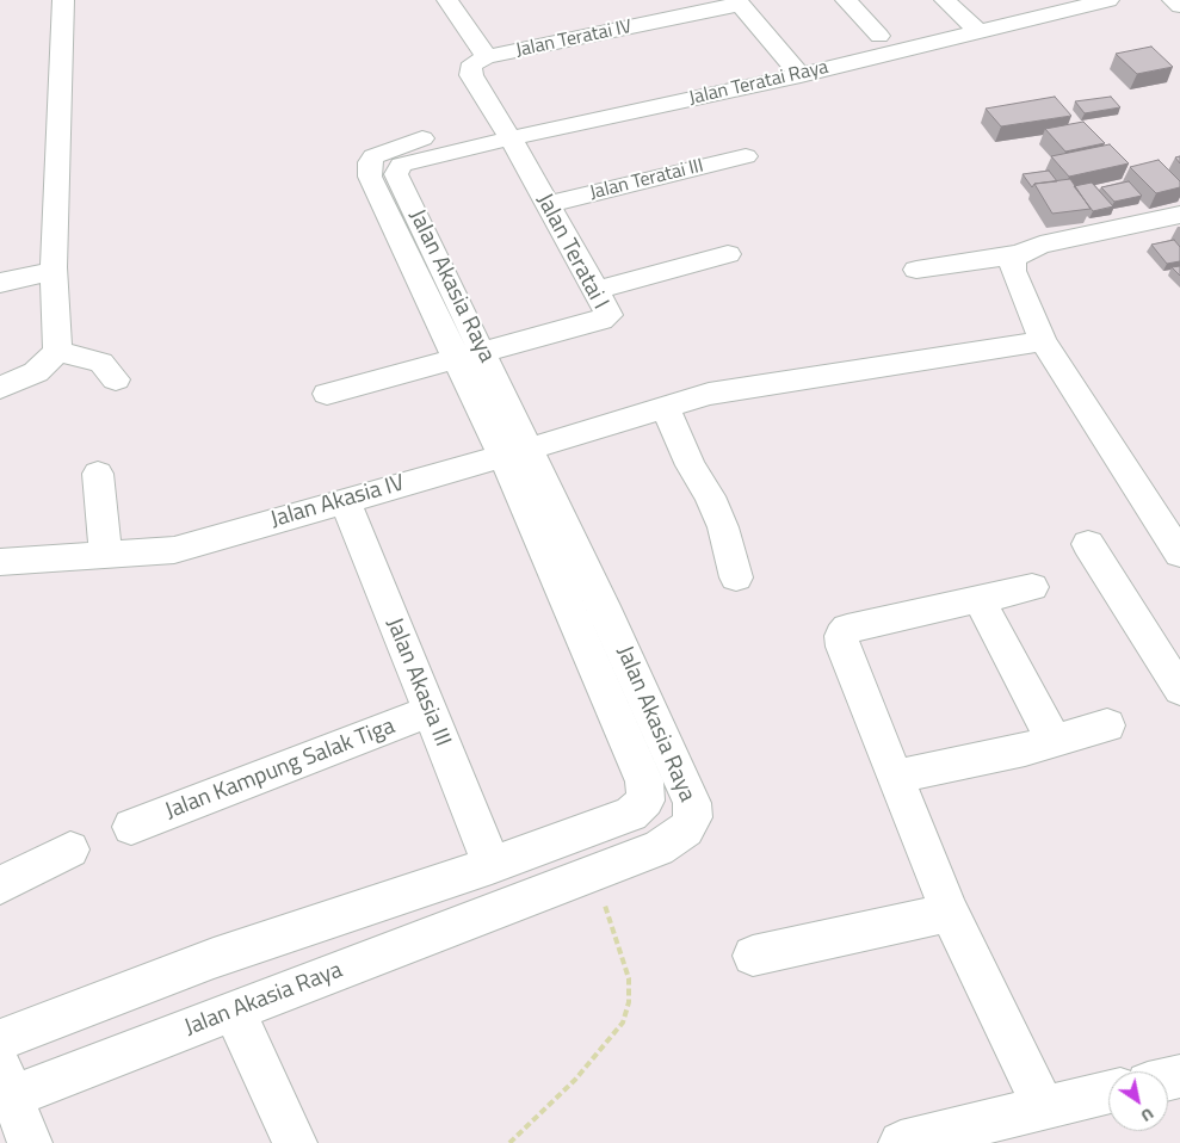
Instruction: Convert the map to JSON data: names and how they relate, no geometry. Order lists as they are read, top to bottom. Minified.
{"streets":{"street":["Jalan Teratai IV","Jalan Teratai Raya","Jalan Teratai III","Jalan Teratai I","Jalan Akasia Raya","Jalan Akasia IV","Jalan Akasia III","Jalan Kampung Salak Tiga"]},"crossings":[["Jalan Teratai IV","Jalan Teratai Raya"],["Jalan Teratai IV","Jalan Teratai I"],["Jalan Teratai Raya","Jalan Teratai I"],["Jalan Teratai Raya","Jalan Akasia Raya"],["Jalan Teratai III","Jalan Teratai I"],["Jalan Teratai I","Jalan Akasia Raya"],["Jalan Akasia Raya","Jalan Akasia IV"],["Jalan Akasia Raya","Jalan Akasia III"],["Jalan Akasia IV","Jalan Akasia III"],["Jalan Akasia III","Jalan Kampung Salak Tiga"]],"north":"bottom right"}
